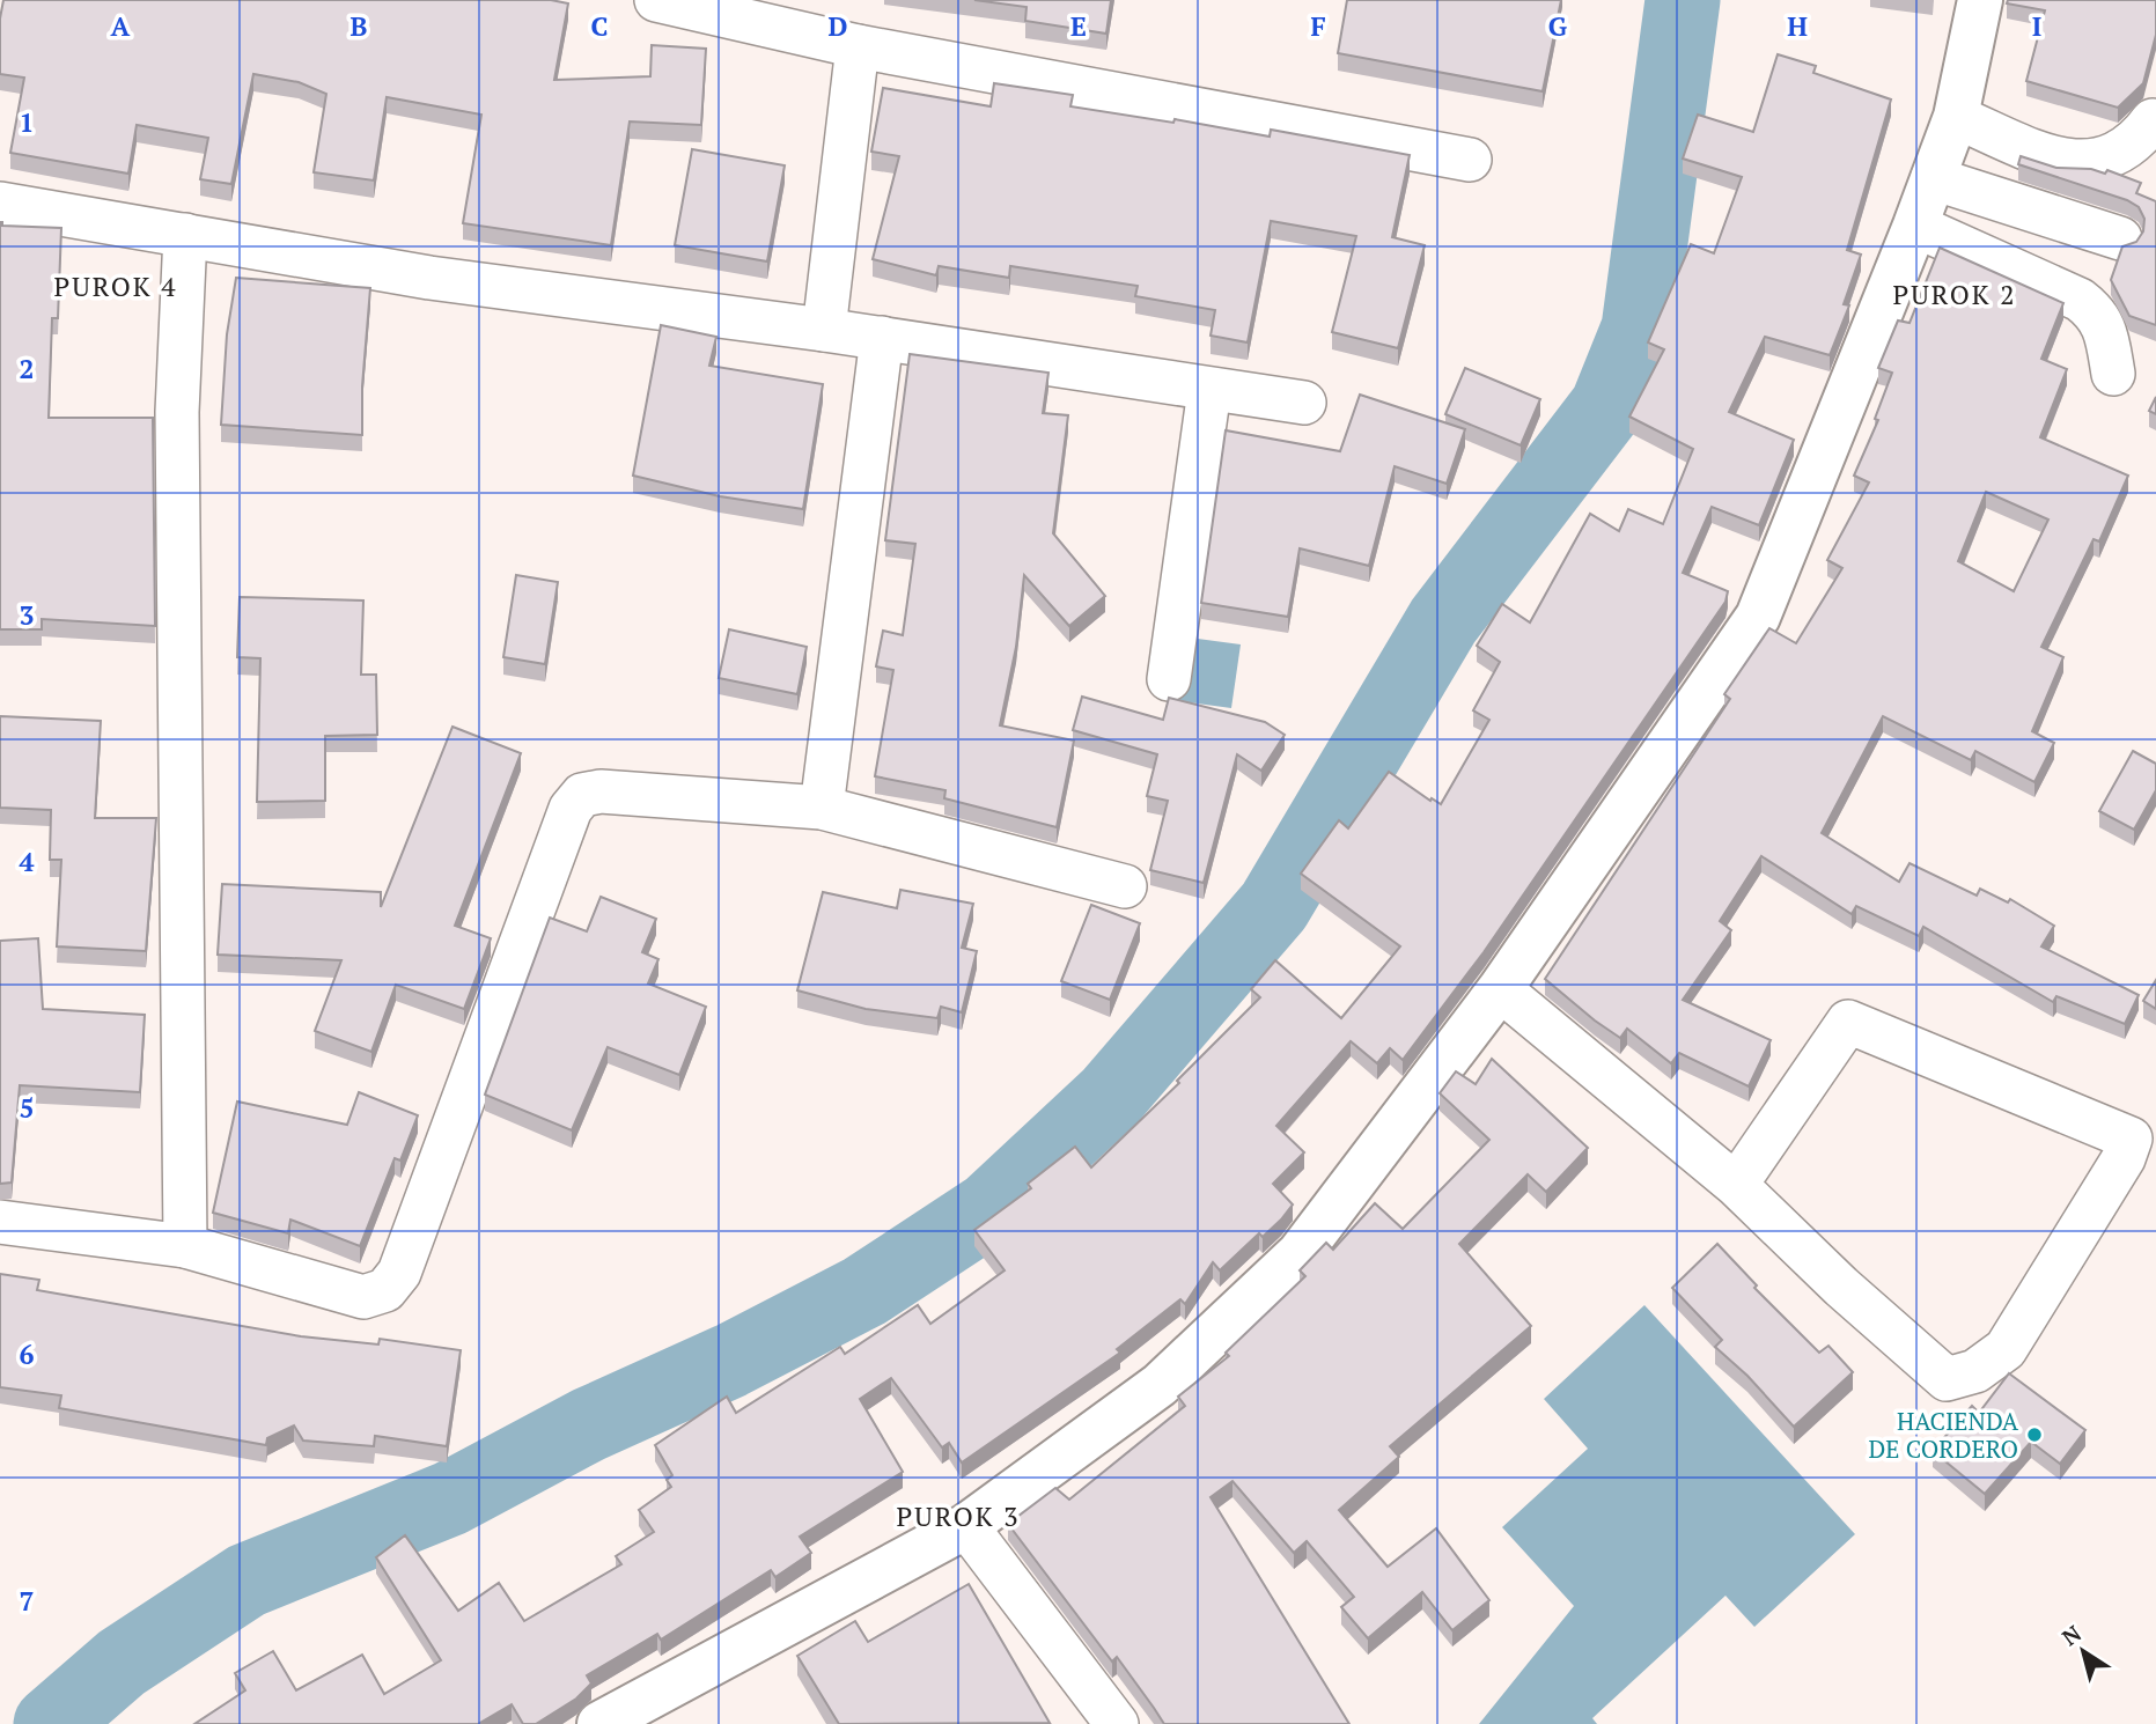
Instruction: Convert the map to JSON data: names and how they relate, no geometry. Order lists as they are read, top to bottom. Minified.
{"districts":["PUROK 4","PUROK 2","PUROK 3"],"places":["HACIENDA DE CORDERO"],"north":"top left","grid":{"columns":["A","B","C","D","E","F","G","H","I"],"rows":["1","2","3","4","5","6","7"]}}
